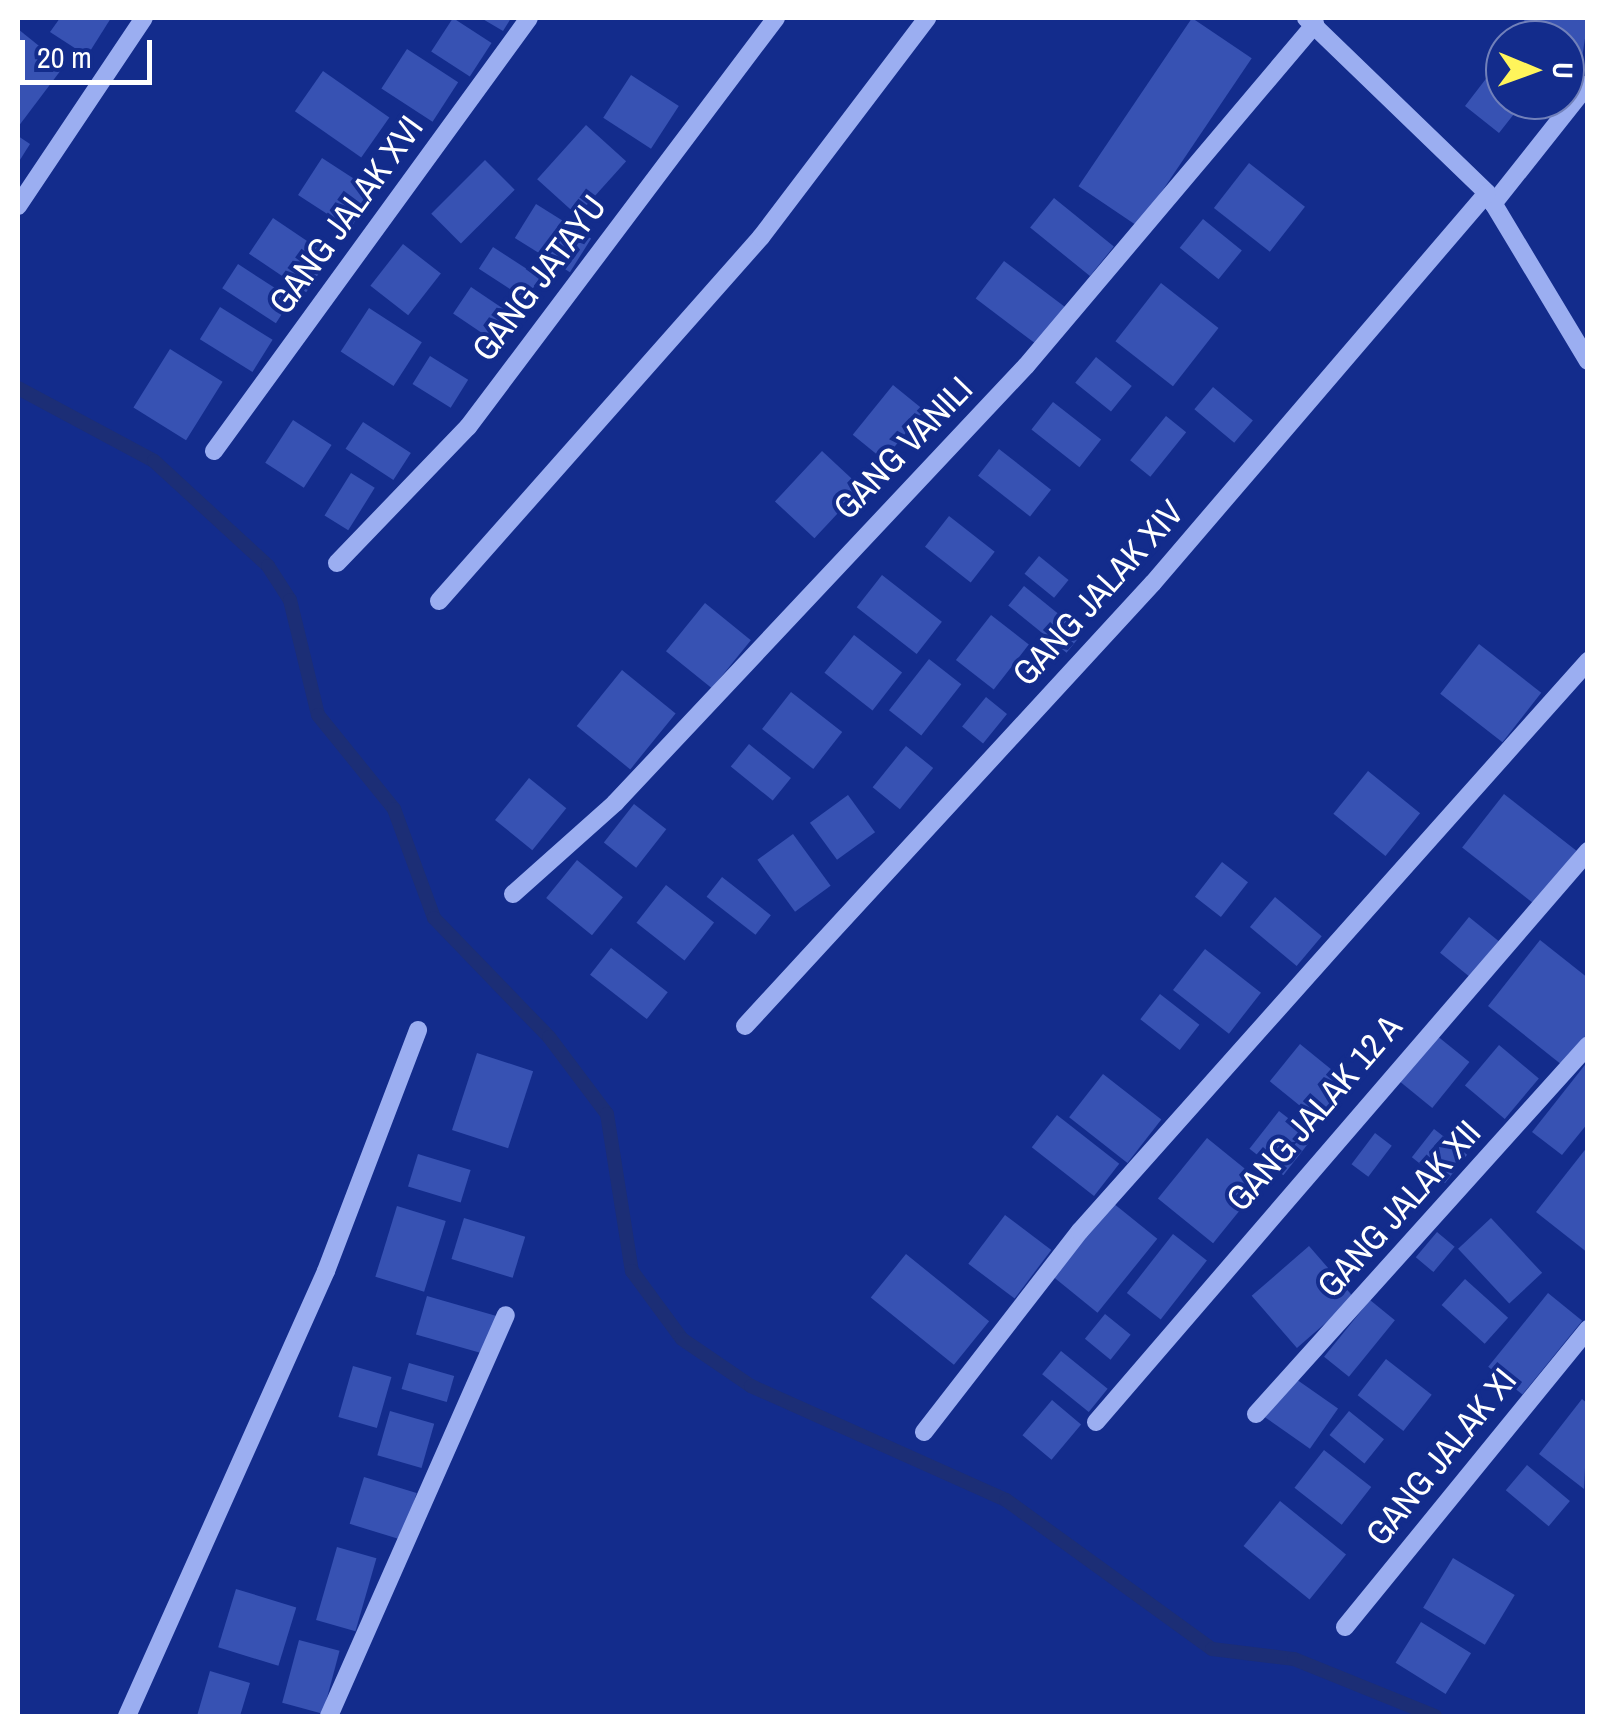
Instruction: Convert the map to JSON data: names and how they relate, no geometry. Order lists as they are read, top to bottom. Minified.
{"streets":{"street":["GANG JALAK XVI","GANG JATAYU","GANG VANILI","GANG JALAK XIV","GANG JALAK 12 A","GANG JALAK XII","GANG JALAK XI"]},"scale_bar":"20 m","north":"right"}
